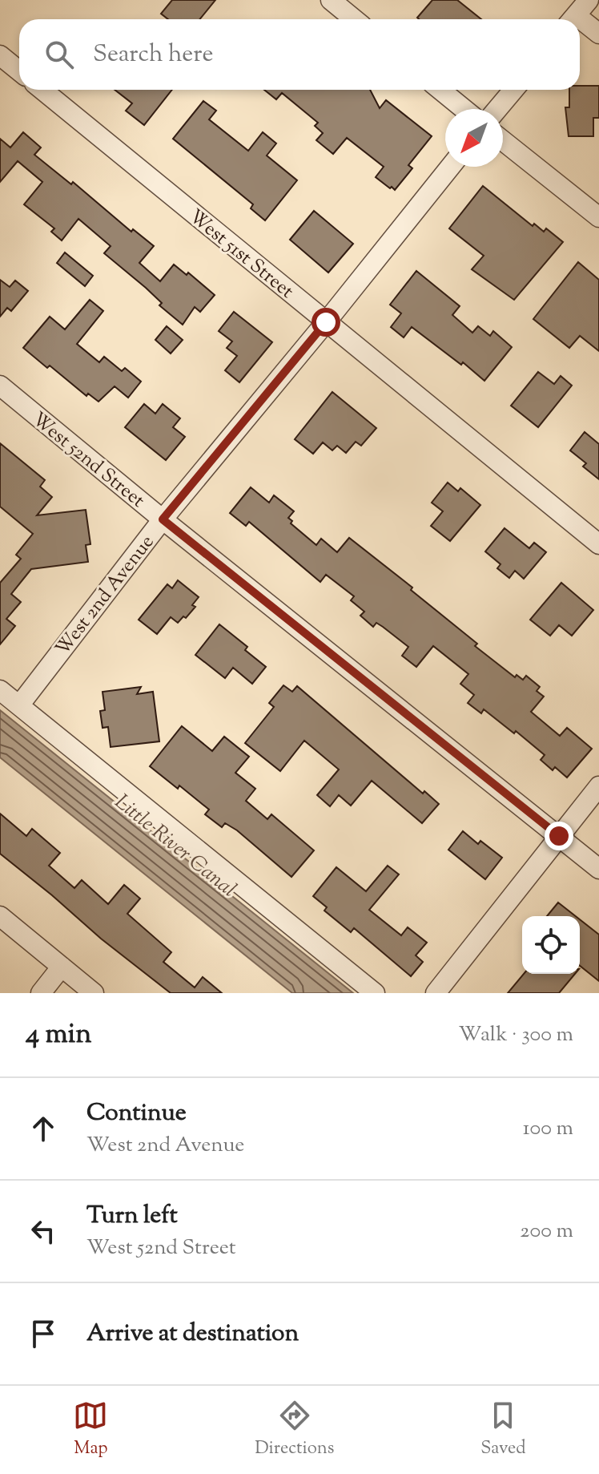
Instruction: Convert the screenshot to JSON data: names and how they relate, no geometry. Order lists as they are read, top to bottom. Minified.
{"streets":{"street":["West 51st Street","West 52nd Street","West 2nd Avenue"]},"crossings":[["West 51st Street","West 2nd Avenue"],["West 52nd Street","West 2nd Avenue"]],"water":["Little River Canal"],"north":"bottom left","page":{"search":"Search here","heading":["4 min","Walk · 300 m"],"list":[["Continue","West 2nd Avenue","100 m"],["Turn left","West 52nd Street","200 m"],"Arrive at destination"],"nav":["Map","Directions","Saved"]}}
